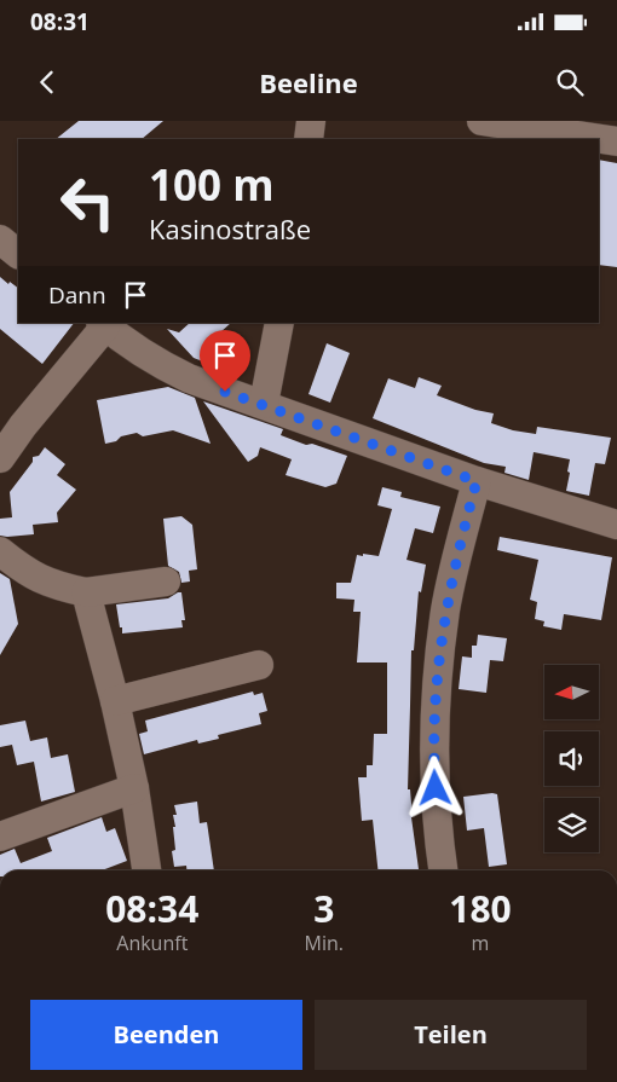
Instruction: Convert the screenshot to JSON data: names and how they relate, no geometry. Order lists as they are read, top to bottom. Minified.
{"north":"left","page":{"status":"08:31","header":"Beeline","turn":["100 m","Kasinostraße"],"then":"Dann","eta":["08:34","Ankunft","3","Min.","180","m"],"buttons":["Beenden","Teilen"]}}
